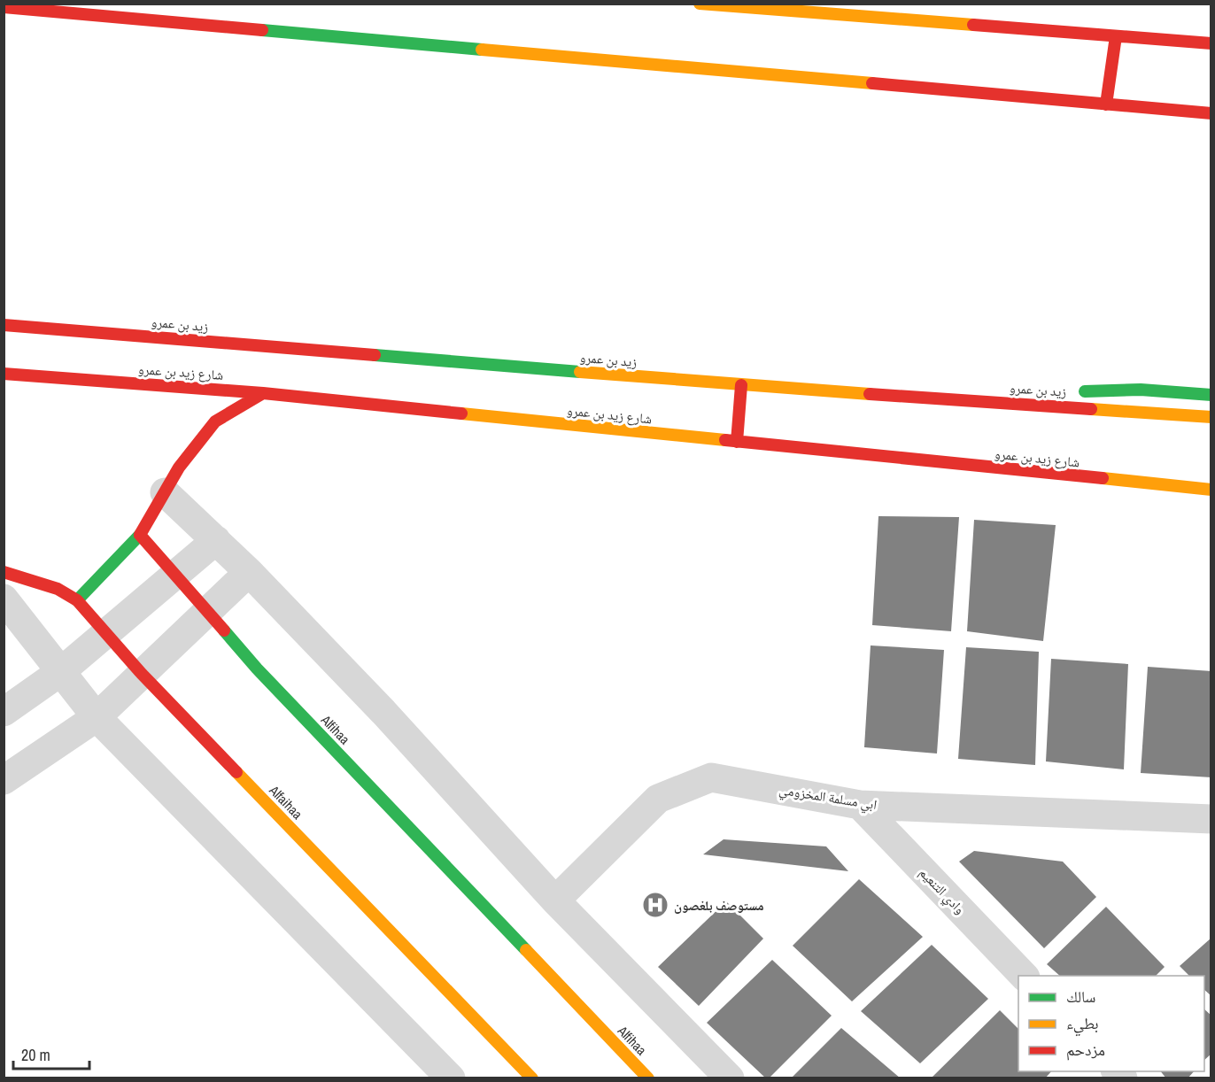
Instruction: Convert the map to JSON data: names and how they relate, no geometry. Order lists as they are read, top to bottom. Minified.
{"streets":{"main road":["زيد بن عمرو","شارع زيد بن عمرو","Alfihaa","Alfaihaa"],"street":["ابي مسلمة المخزومي","وادي التنعيم"]},"crossings":[["ابي مسلمة المخزومي","وادي التنعيم"]],"places":{"hospital":["مستوصف بلغصون"]},"legend":["سالك","بطيء","مزدحم"],"scale_bar":"20 m"}
